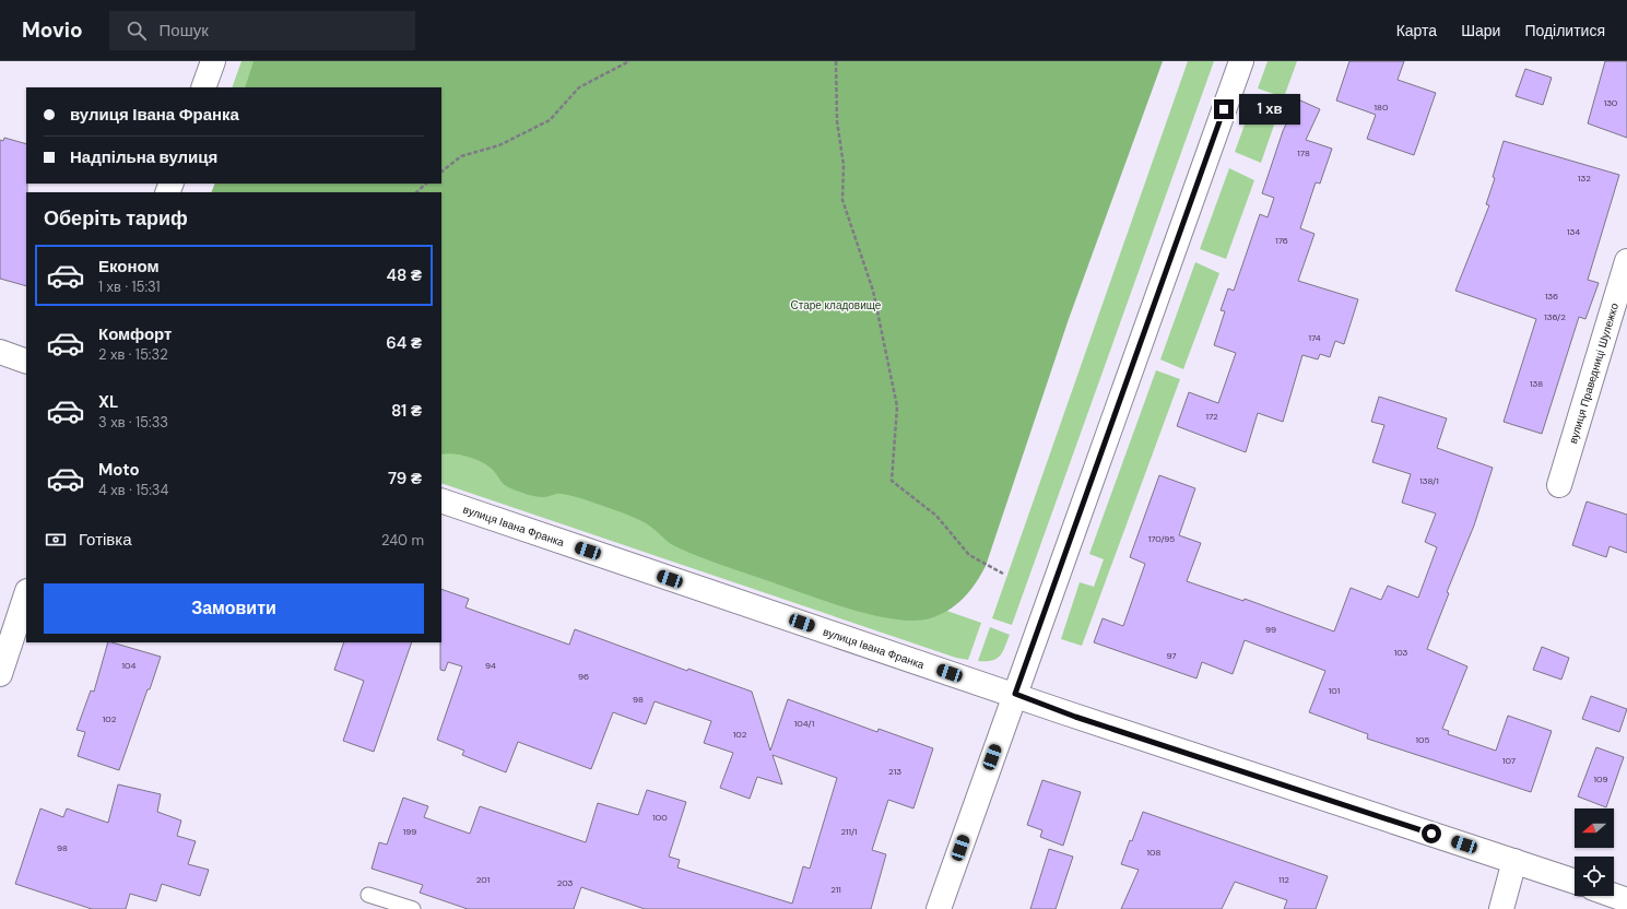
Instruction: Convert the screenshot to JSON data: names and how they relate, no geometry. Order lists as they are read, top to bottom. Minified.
{"streets":{"street":["вулиця Праведниці Шулежко","вулиця Івана Франка"]},"parks":["Старе кладовище"],"house_numbers":["130","180","178","132","134","176","136","136/2","174","138","172","138/1","170/95","99","103","97","104","94","96","101","98","102","104/1","102","105","107","213","109","100","199","211/1","98","108","201","112","203","211"],"north":"left","page":{"header":"Movio","search":"Пошук","nav":["Карта","Шари","Поділитися"],"banner":["вулиця Івана Франка","Надпільна вулиця"],"bubble":"1 хв","heading":"Оберіть тариф","list":[{"name":"Економ","note":"1 хв · 15:31","value":"48 ₴"},{"name":"Комфорт","note":"2 хв · 15:32","value":"64 ₴"},{"name":"XL","note":"3 хв · 15:33","value":"81 ₴"},{"name":"Moto","note":"4 хв · 15:34","value":"79 ₴"}],"pay":["Готівка","240 m"],"buttons":"Замовити"}}
